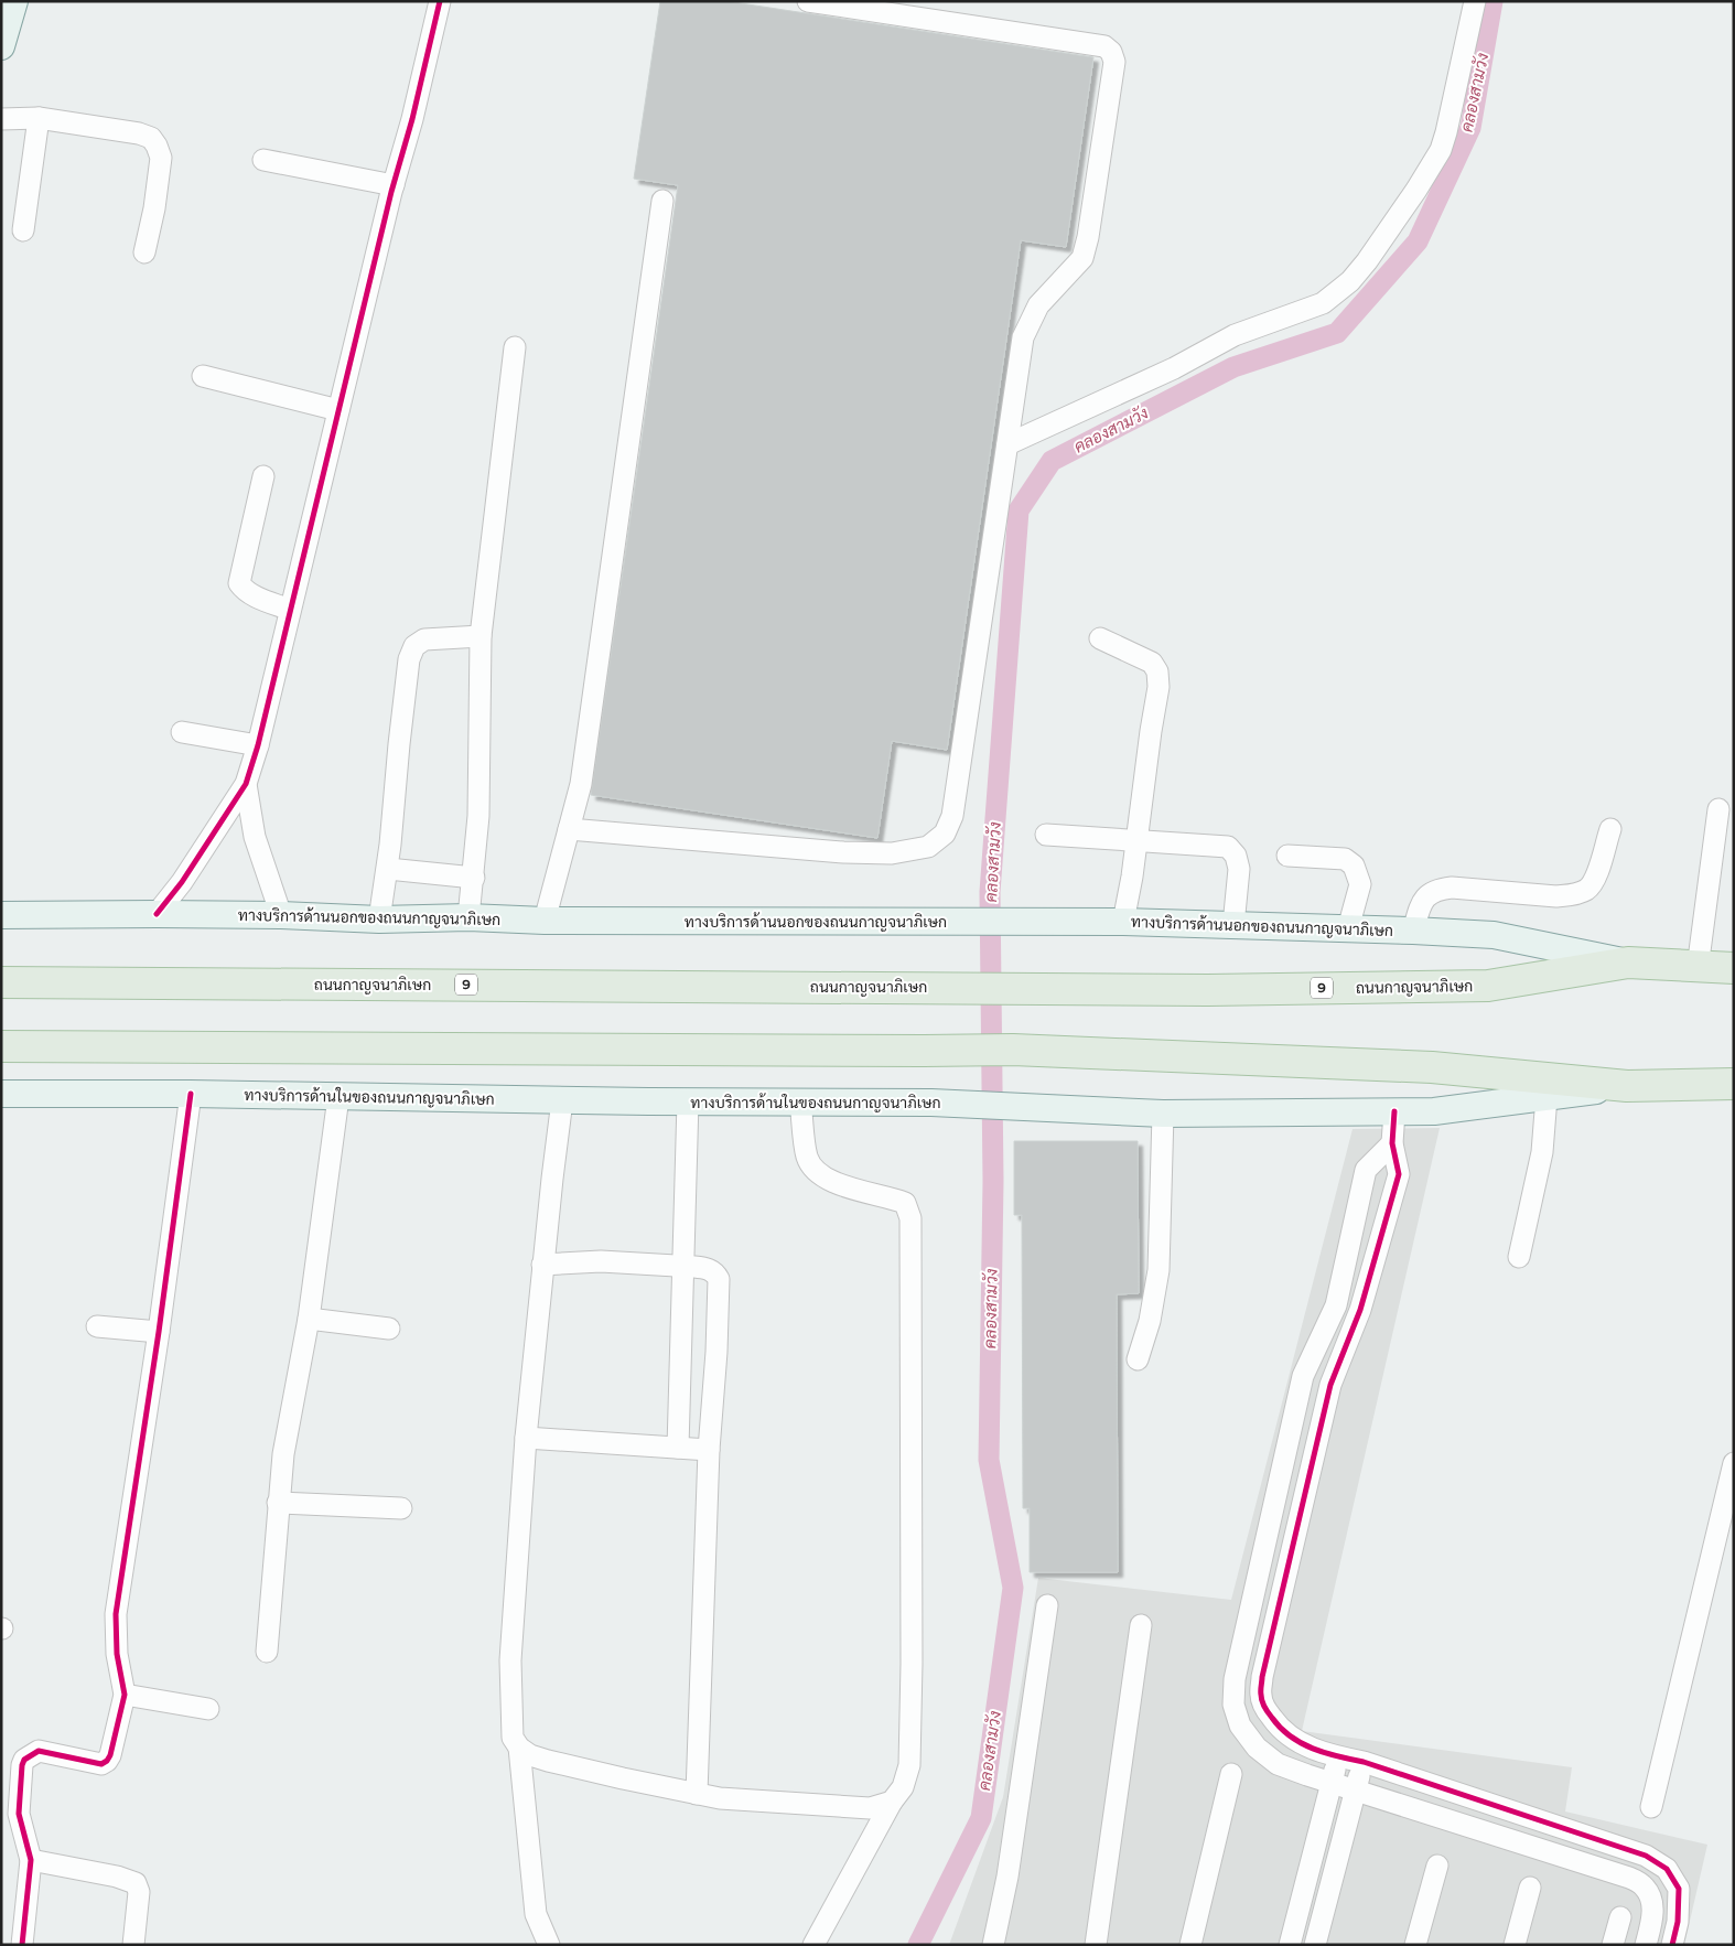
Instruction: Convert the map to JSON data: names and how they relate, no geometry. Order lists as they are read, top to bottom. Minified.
{"streets":{"highway":["ถนนกาญจนาภิเษก","9"],"main road":["ทางบริการด้านนอกของถนนกาญจนาภิเษก","ทางบริการด้านในของถนนกาญจนาภิเษก"]},"crossings":[["ทางบริการด้านนอกของถนนกาญจนาภิเษก","ถนนกาญจนาภิเษก"]],"water":["คลองสามวัง"]}
